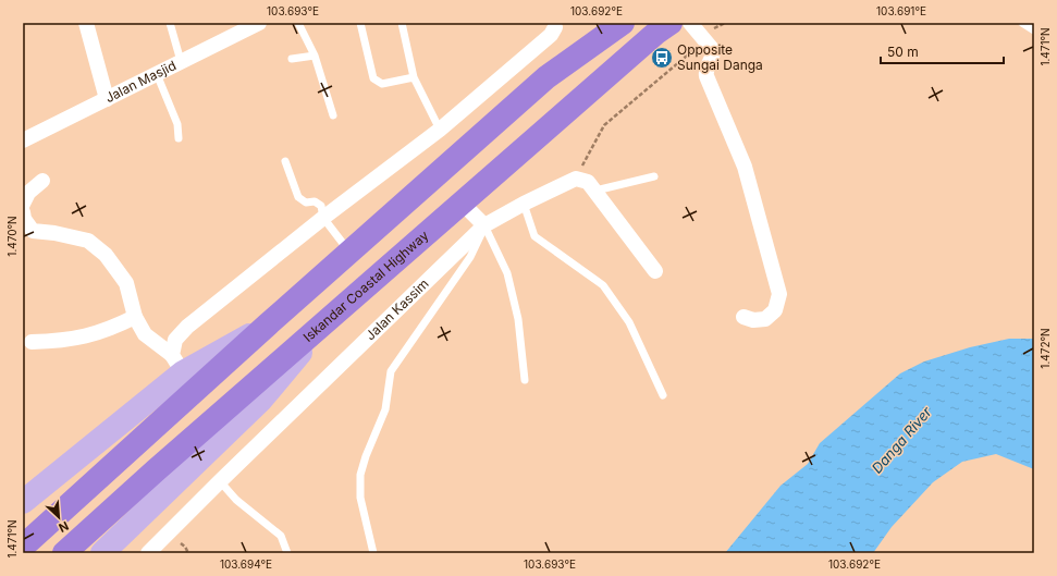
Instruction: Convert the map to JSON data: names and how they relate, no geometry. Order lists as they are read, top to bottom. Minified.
{"streets":{"highway":["Iskandar Coastal Highway"],"street":["Jalan Masjid","Jalan Kassim"]},"water":["Danga River"],"places":{"bus stop":["Opposite Sungai Danga"]},"scale_bar":"50 m","north":"bottom right","coordinates":["103.693°E","103.692°E","103.691°E","1.471°N","1.470°N","1.472°N","103.694°E"]}
